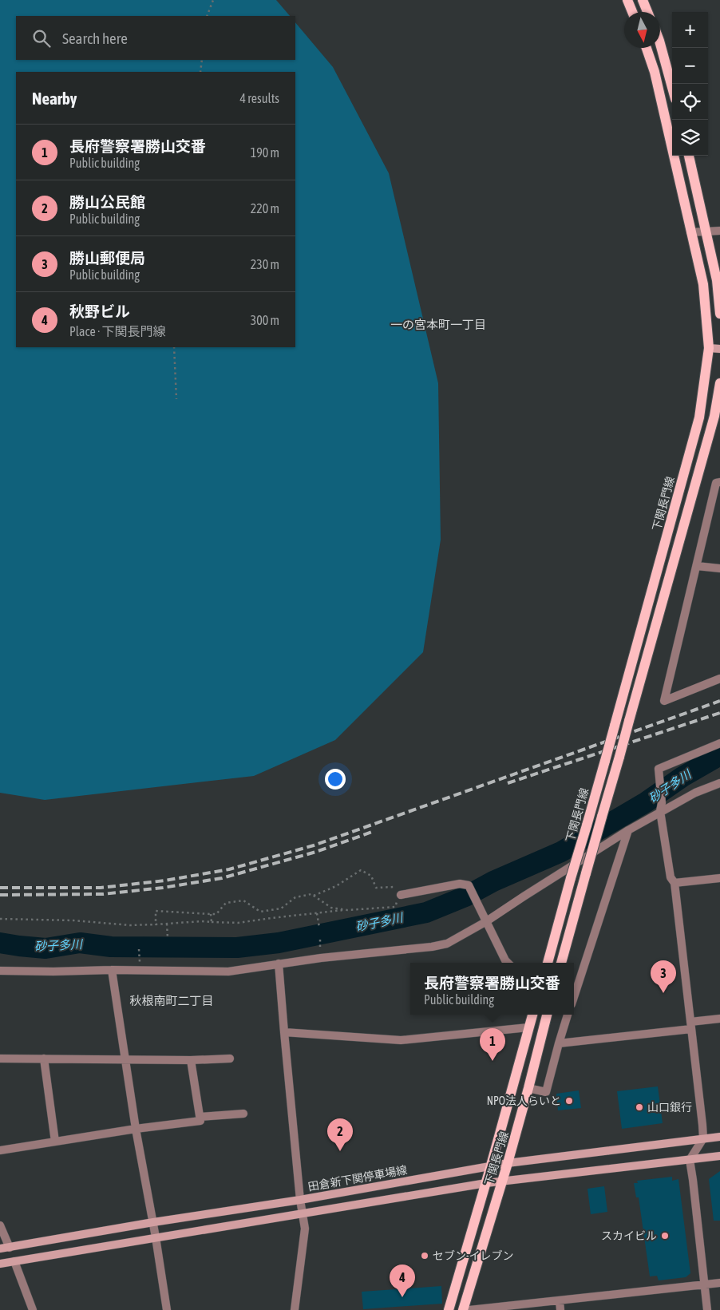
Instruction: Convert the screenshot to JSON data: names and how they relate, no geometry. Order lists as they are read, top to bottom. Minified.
{"streets":{"main road":["下関長門線","田倉新下関停車場線"]},"crossings":[["下関長門線","田倉新下関停車場線"]],"districts":["一の宮本町一丁目","秋根南町二丁目"],"water":["砂子多川"],"places":["NPO法人らいと","山口銀行","スカイビル","セブン-イレブン"],"north":"bottom","page":{"map_buttons":["+","−"],"search":"Search here","heading":["Nearby","4 results"],"list":[{"mark":"1","name":"長府警察署勝山交番","note":"Public building","value":"190 m"},{"mark":"2","name":"勝山公民館","note":"Public building","value":"220 m"},{"mark":"3","name":"勝山郵便局","note":"Public building","value":"230 m"},{"mark":"4","name":"秋野ビル","note":"Place · 下関長門線","value":"300 m"}],"pins":["3","1","2","4"],"popup":["長府警察署勝山交番","Public building"]}}
